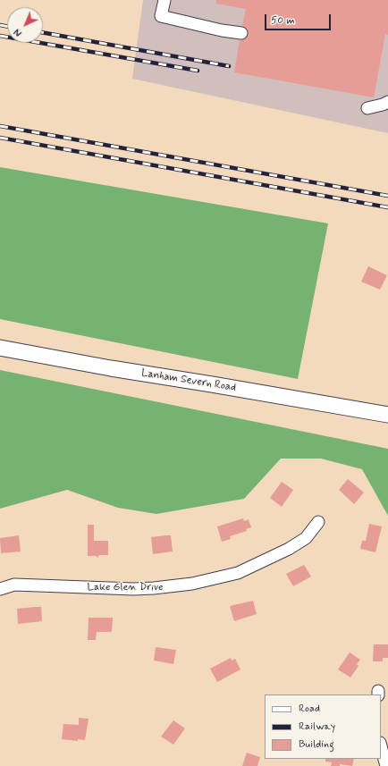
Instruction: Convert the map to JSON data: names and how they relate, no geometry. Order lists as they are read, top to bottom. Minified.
{"streets":{"main road":["Lanham Severn Road"],"street":["Lake Glen Drive"]},"legend":["Road","Railway","Building"],"scale_bar":"50 m","north":"bottom left"}
